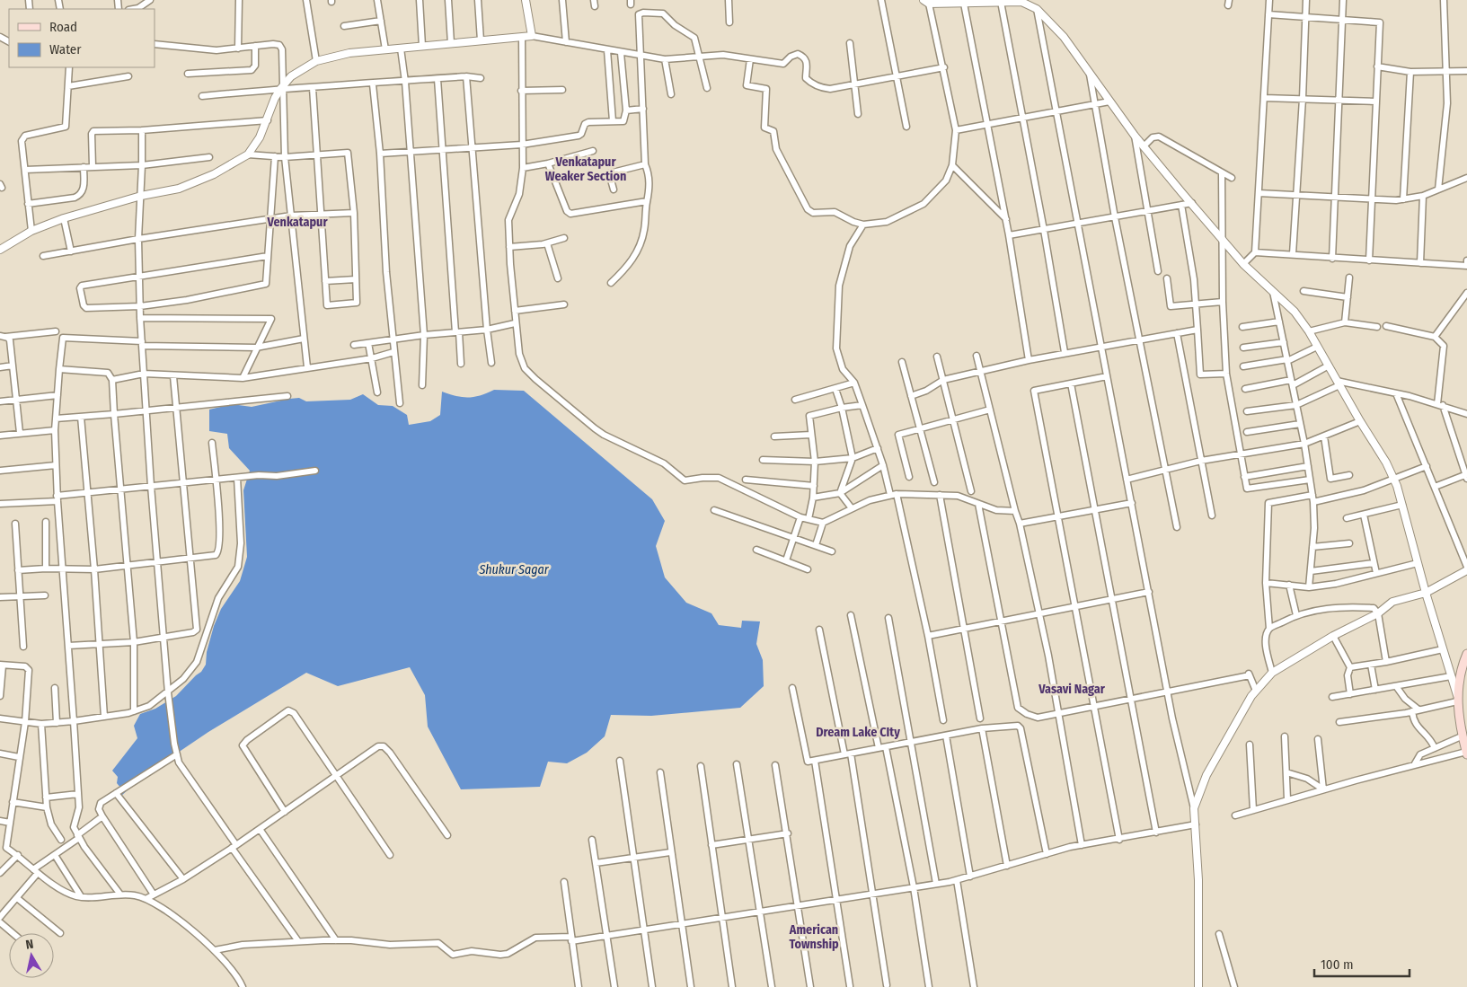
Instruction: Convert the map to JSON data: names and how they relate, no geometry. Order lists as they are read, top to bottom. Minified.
{"districts":["Venkatapur Weaker Section","Venkatapur","Vasavi Nagar","Dream Lake CIty","American Township"],"water":["Shukur Sagar"],"legend":["Road","Water"],"scale_bar":"100 m","north":"top"}
